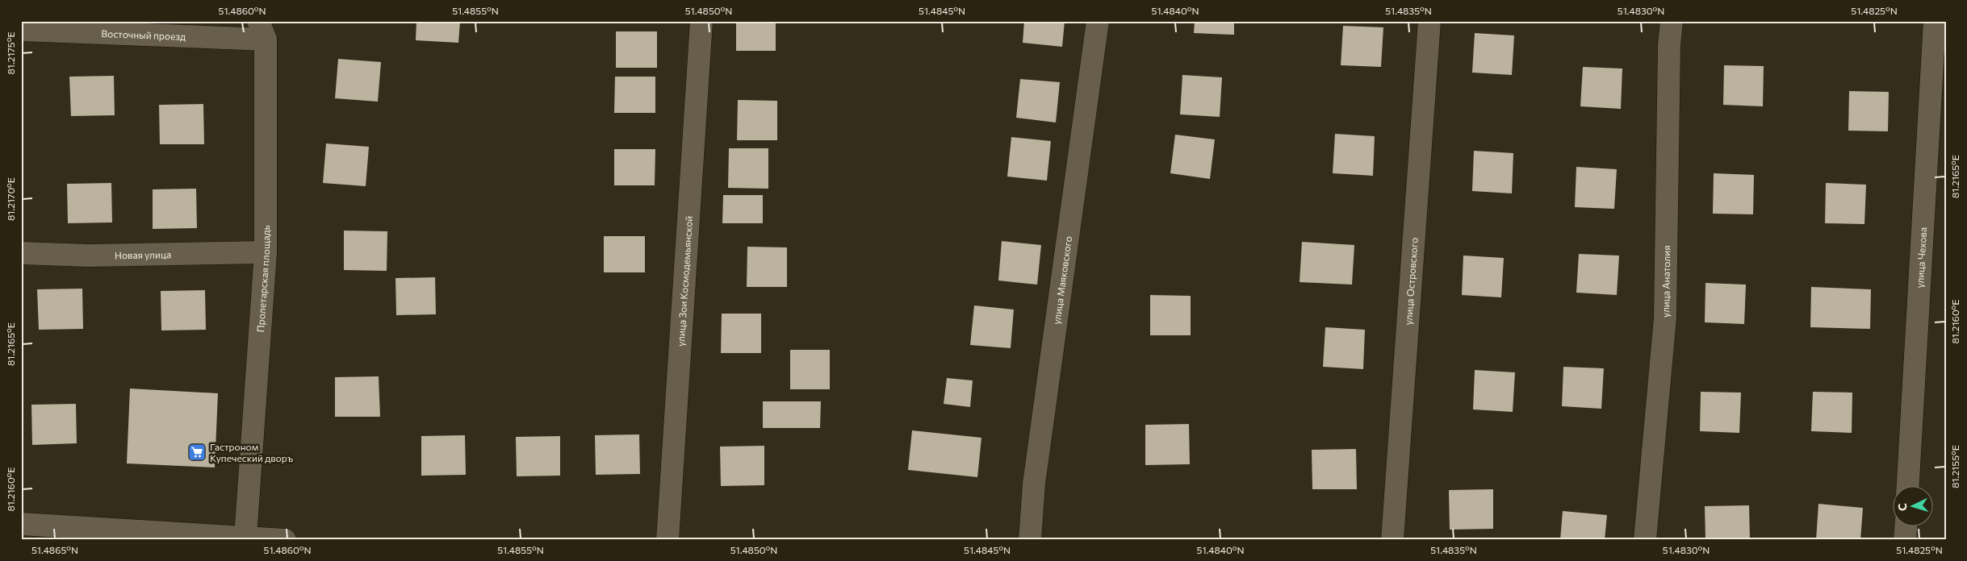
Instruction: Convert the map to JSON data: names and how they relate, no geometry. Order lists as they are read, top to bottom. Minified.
{"streets":{"street":["Восточный проезд","Новая улица","улица Чехова","Пролетарская площадь","улица Зои Космодемьянской","улица Маяковского","улица Островского","улица Анатолия"]},"crossings":[["Восточный проезд","Пролетарская площадь"],["Новая улица","Пролетарская площадь"]],"places":{"supermarket":["Гастроном Купеческий дворъ"]},"north":"left","coordinates":["51.4860°N","51.4855°N","51.4850°N","51.4845°N","51.4840°N","51.4835°N","51.4830°N","51.4825°N","81.2175°E","81.2165°E","81.2170°E","81.2160°E","81.2155°E","51.4865°N"]}
